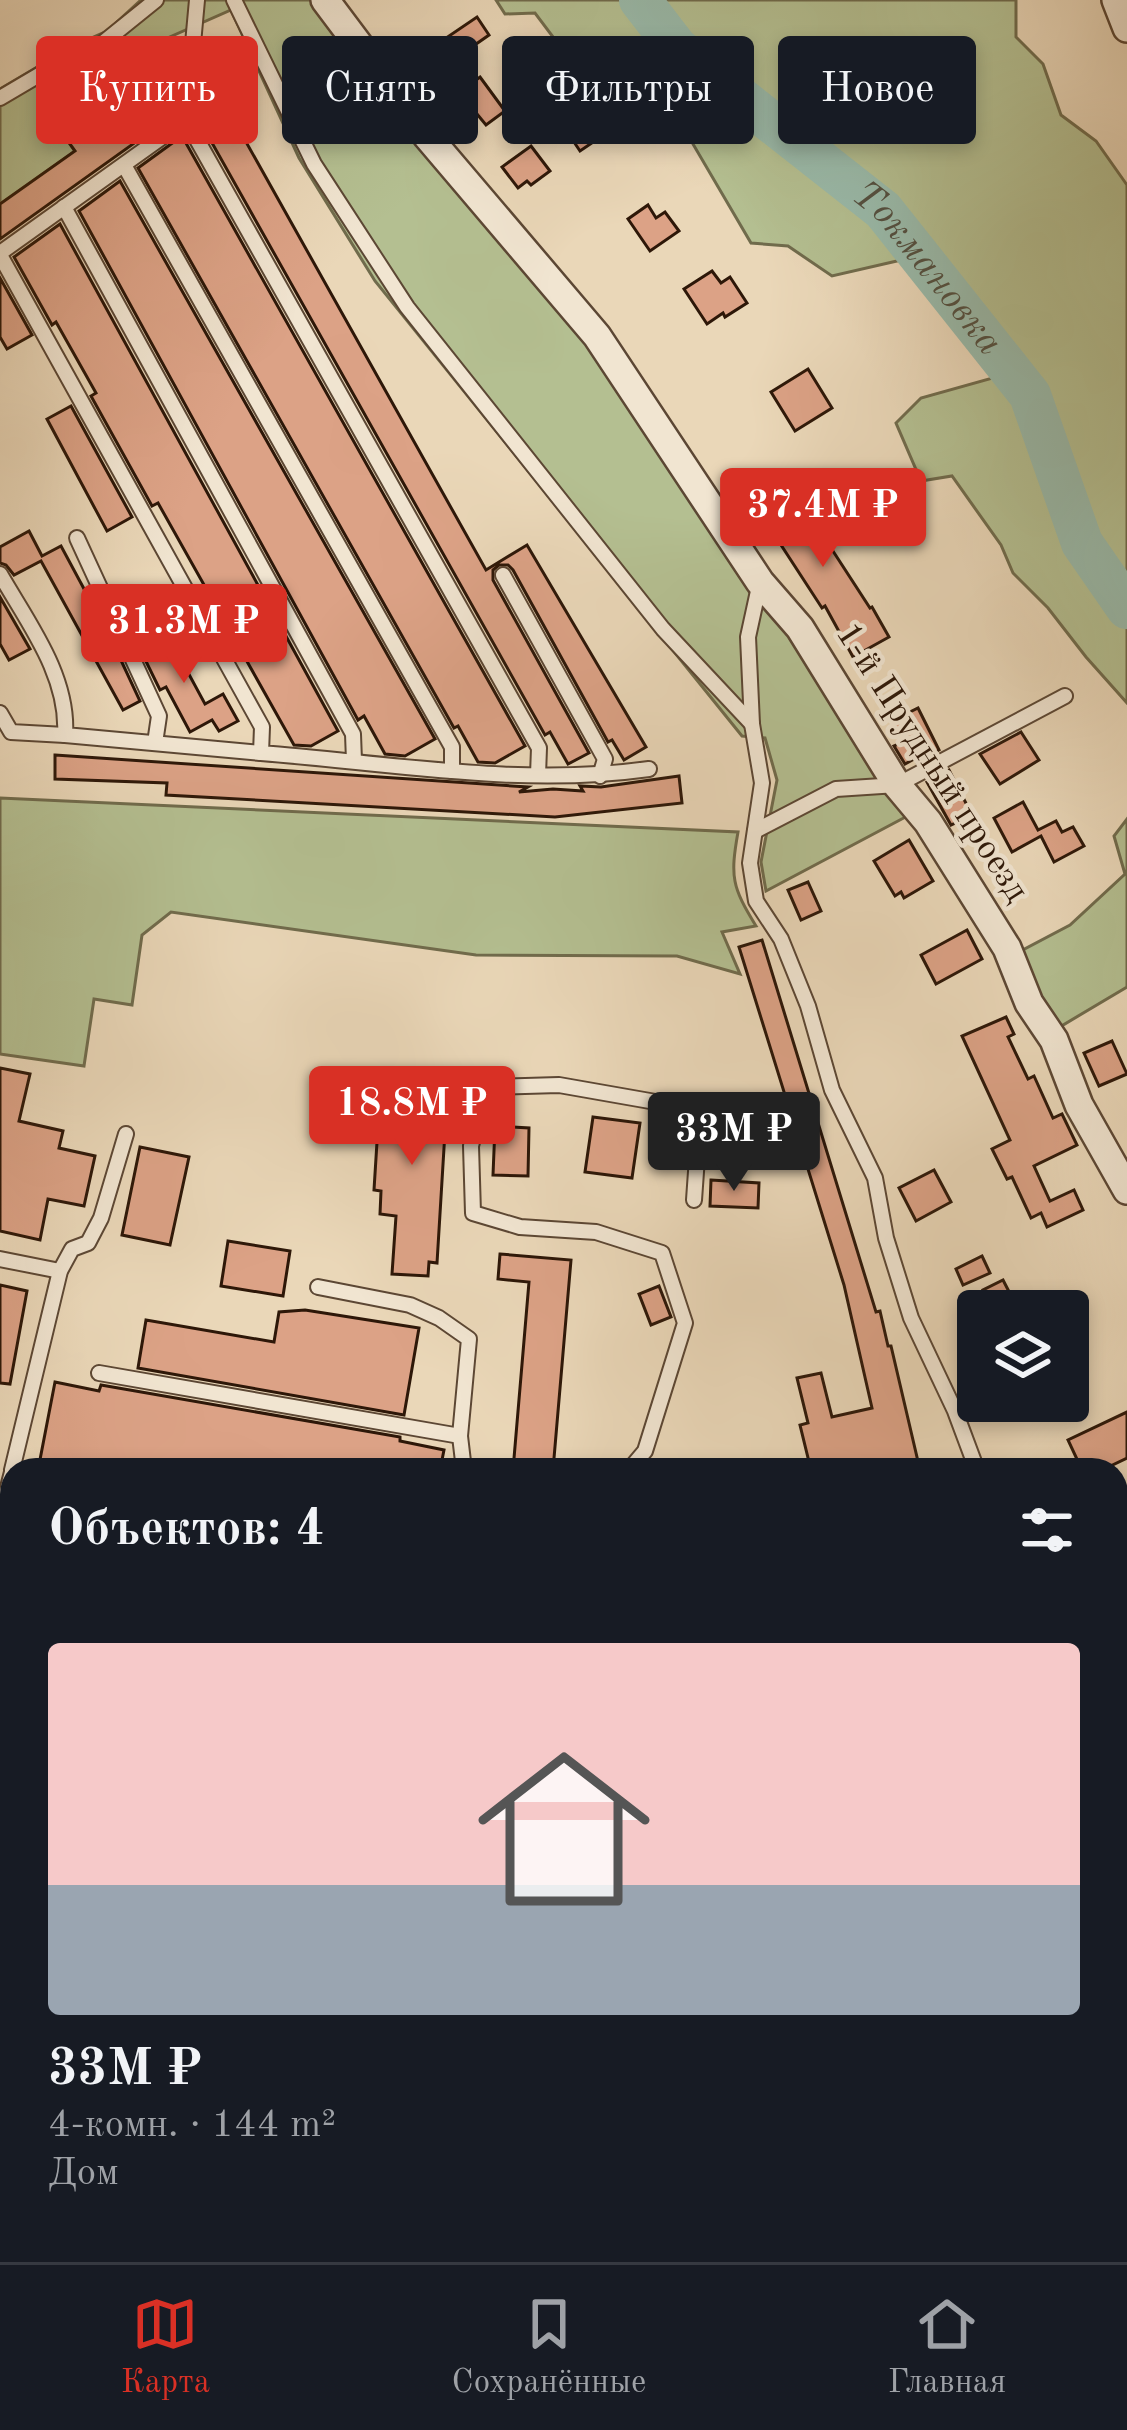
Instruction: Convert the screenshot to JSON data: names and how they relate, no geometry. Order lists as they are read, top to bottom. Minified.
{"streets":{"street":["1-й Прудный проезд"]},"water":["Токмановка"],"page":{"chip":["Купить","Снять","Фильтры","Новое"],"price":["37.4M ₽","31.3M ₽","18.8M ₽","33M ₽"],"heading":"Объектов: 4","list":[{"name":"33M ₽","note":"4-комн. · 144 m² · Дом"}],"tabs":["Карта","Сохранённые","Главная"]}}
